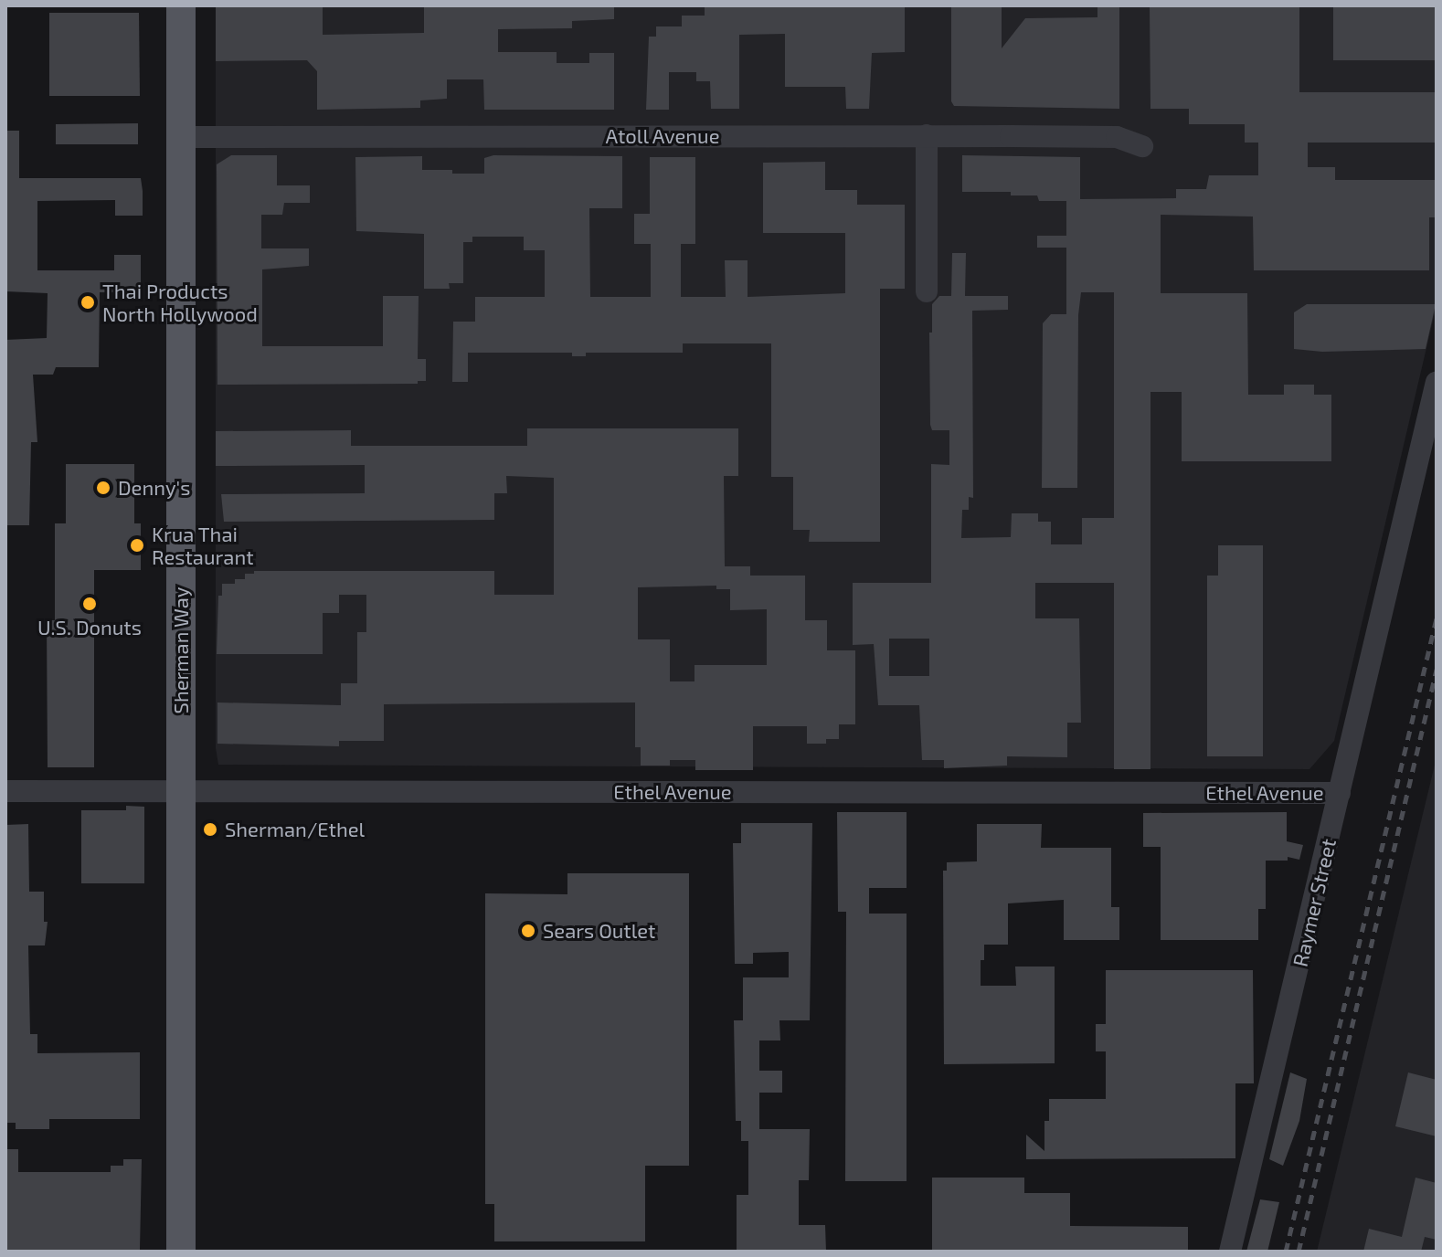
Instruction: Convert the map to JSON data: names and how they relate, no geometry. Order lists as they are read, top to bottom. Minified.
{"streets":{"main road":["Sherman Way"],"street":["Atoll Avenue","Ethel Avenue","Raymer Street"]},"crossings":[["Atoll Avenue","Sherman Way"],["Sherman Way","Ethel Avenue"],["Ethel Avenue","Raymer Street"]],"places":["Thai Products North Hollywood","Denny's","Krua Thai Restaurant","U.S. Donuts","Sherman/Ethel","Sears Outlet"]}
